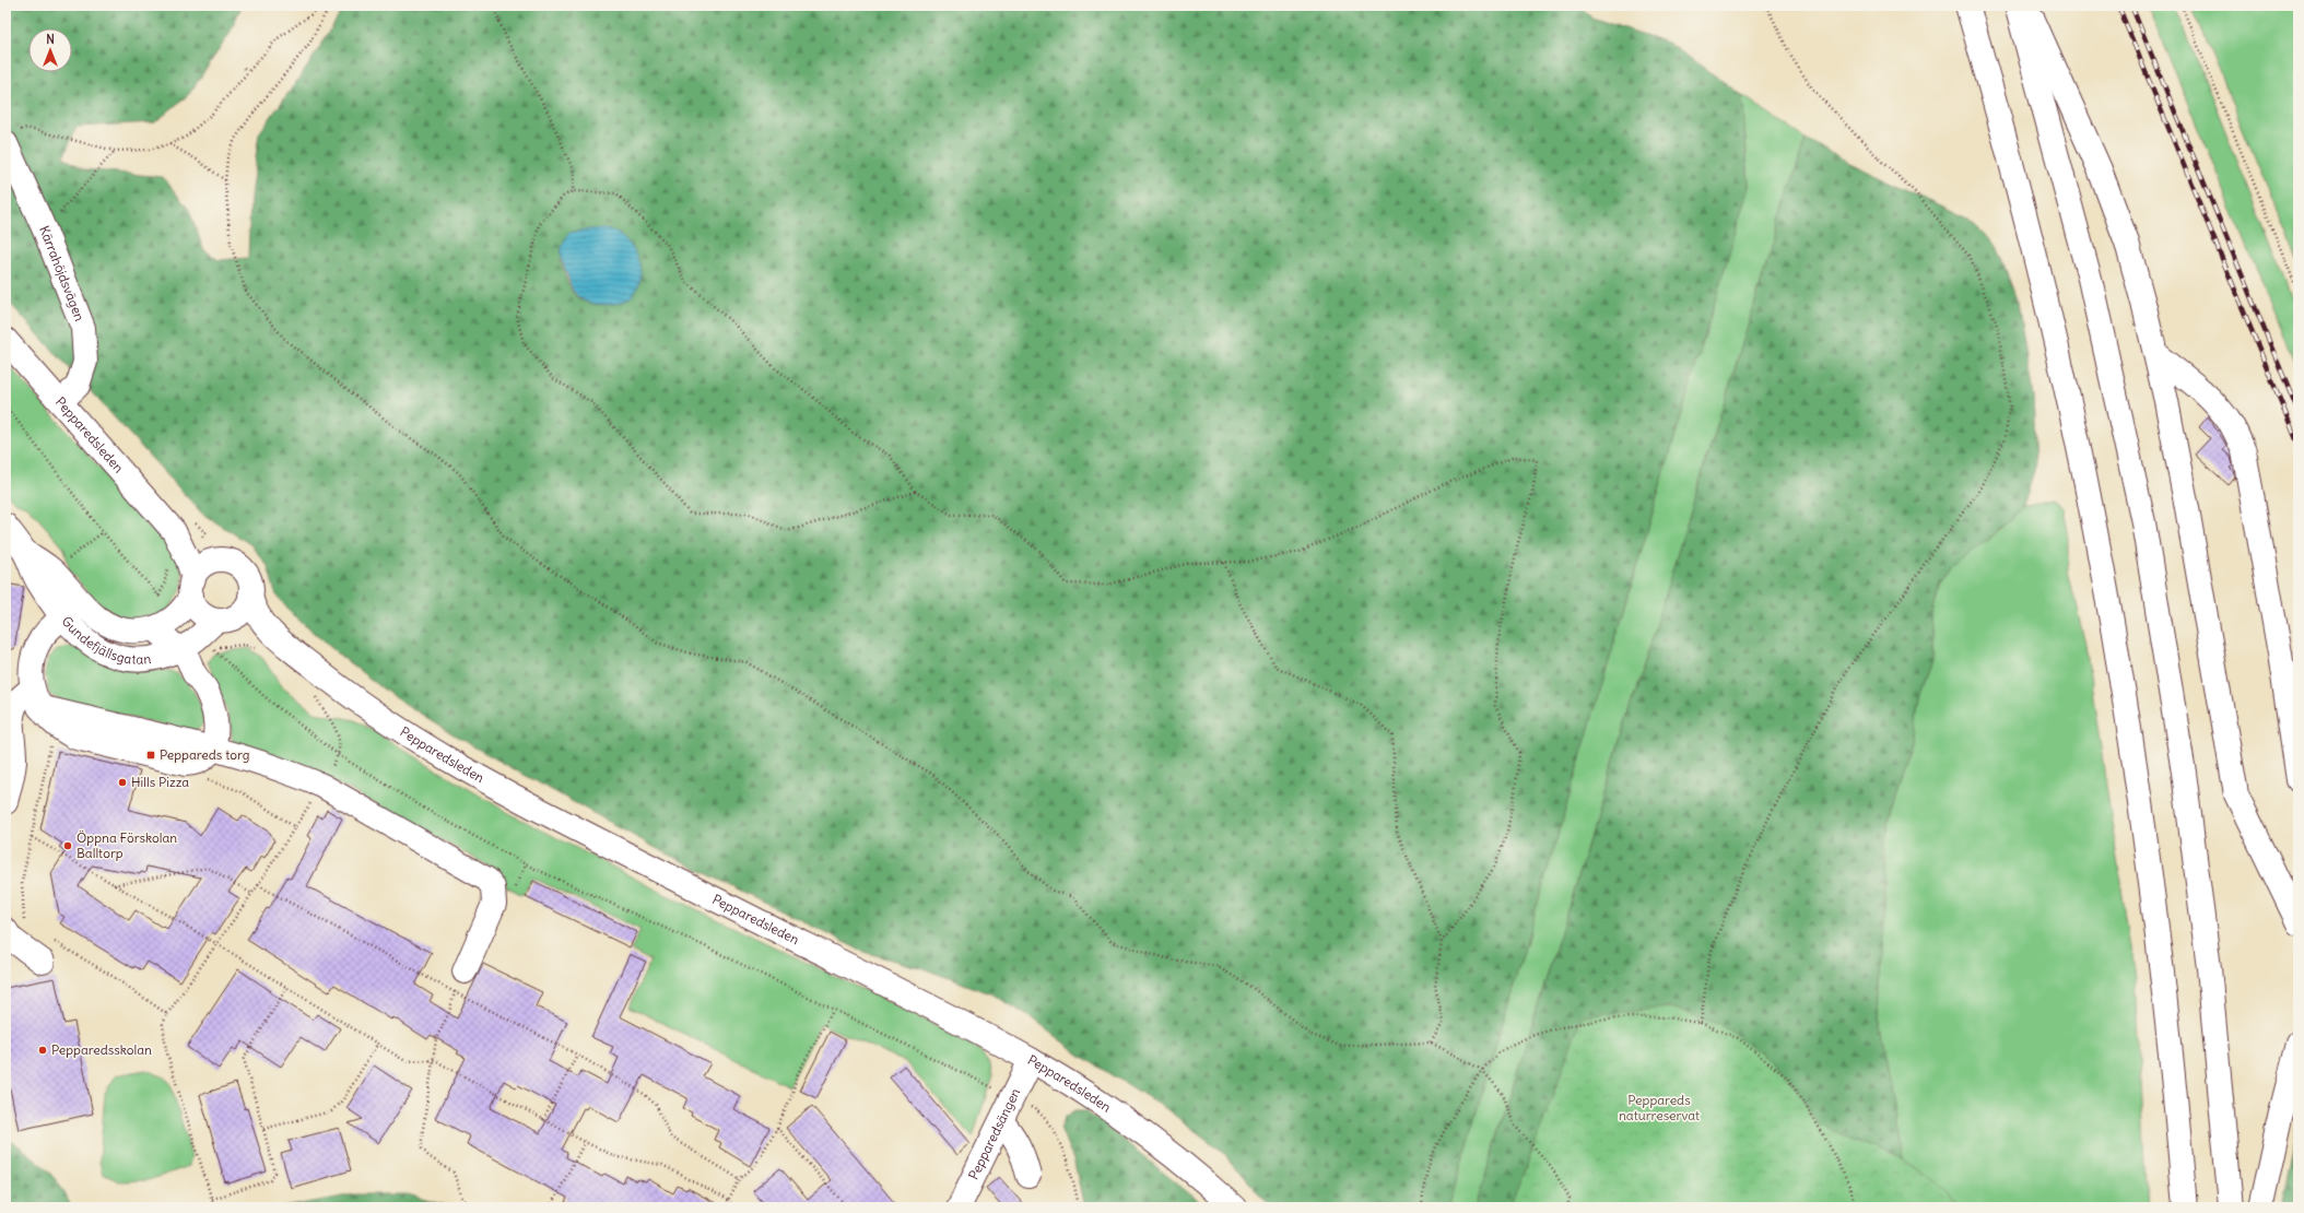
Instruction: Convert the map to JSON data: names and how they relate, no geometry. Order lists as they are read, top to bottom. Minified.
{"streets":{"main road":["Kärrahöjdsvägen","Pepparedsleden","Gundefjällsgatan","Pepparedsängen"]},"crossings":[["Kärrahöjdsvägen","Pepparedsleden"],["Pepparedsleden","Gundefjällsgatan"],["Pepparedsleden","Pepparedsängen"]],"parks":["Peppareds naturreservat"],"places":{"transit":["Peppareds torg"],"other":["Hills Pizza","Öppna Förskolan Balltorp","Pepparedsskolan"]},"north":"top"}
